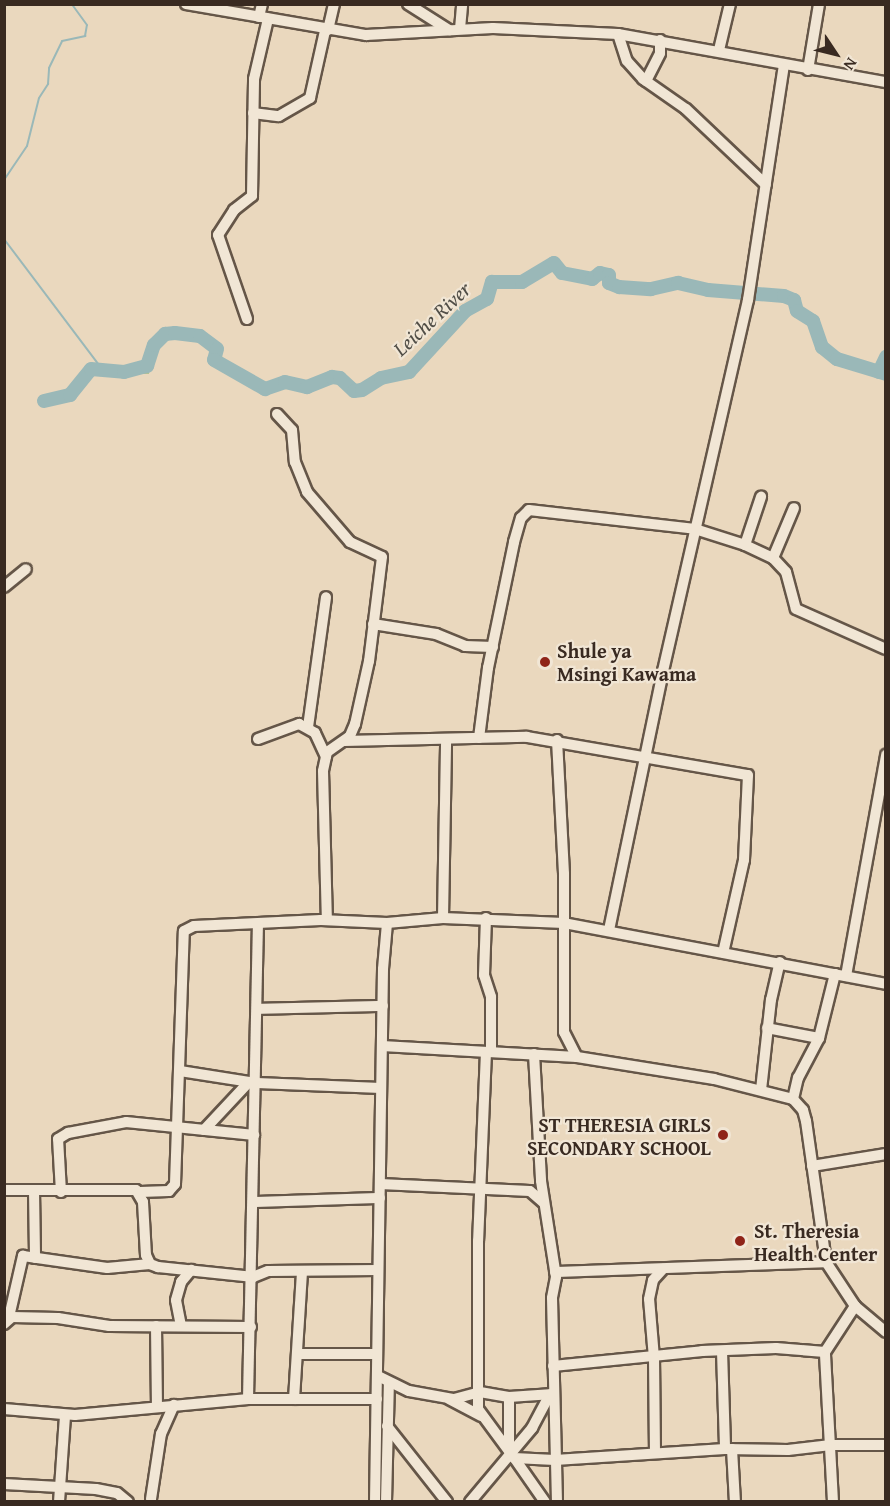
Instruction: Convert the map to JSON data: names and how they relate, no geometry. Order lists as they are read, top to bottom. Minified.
{"water":["Leiche River"],"places":["Shule ya Msingi Kawama","ST THERESIA GIRLS SECONDARY SCHOOL","St. Theresia Health Center"],"north":"bottom right"}
